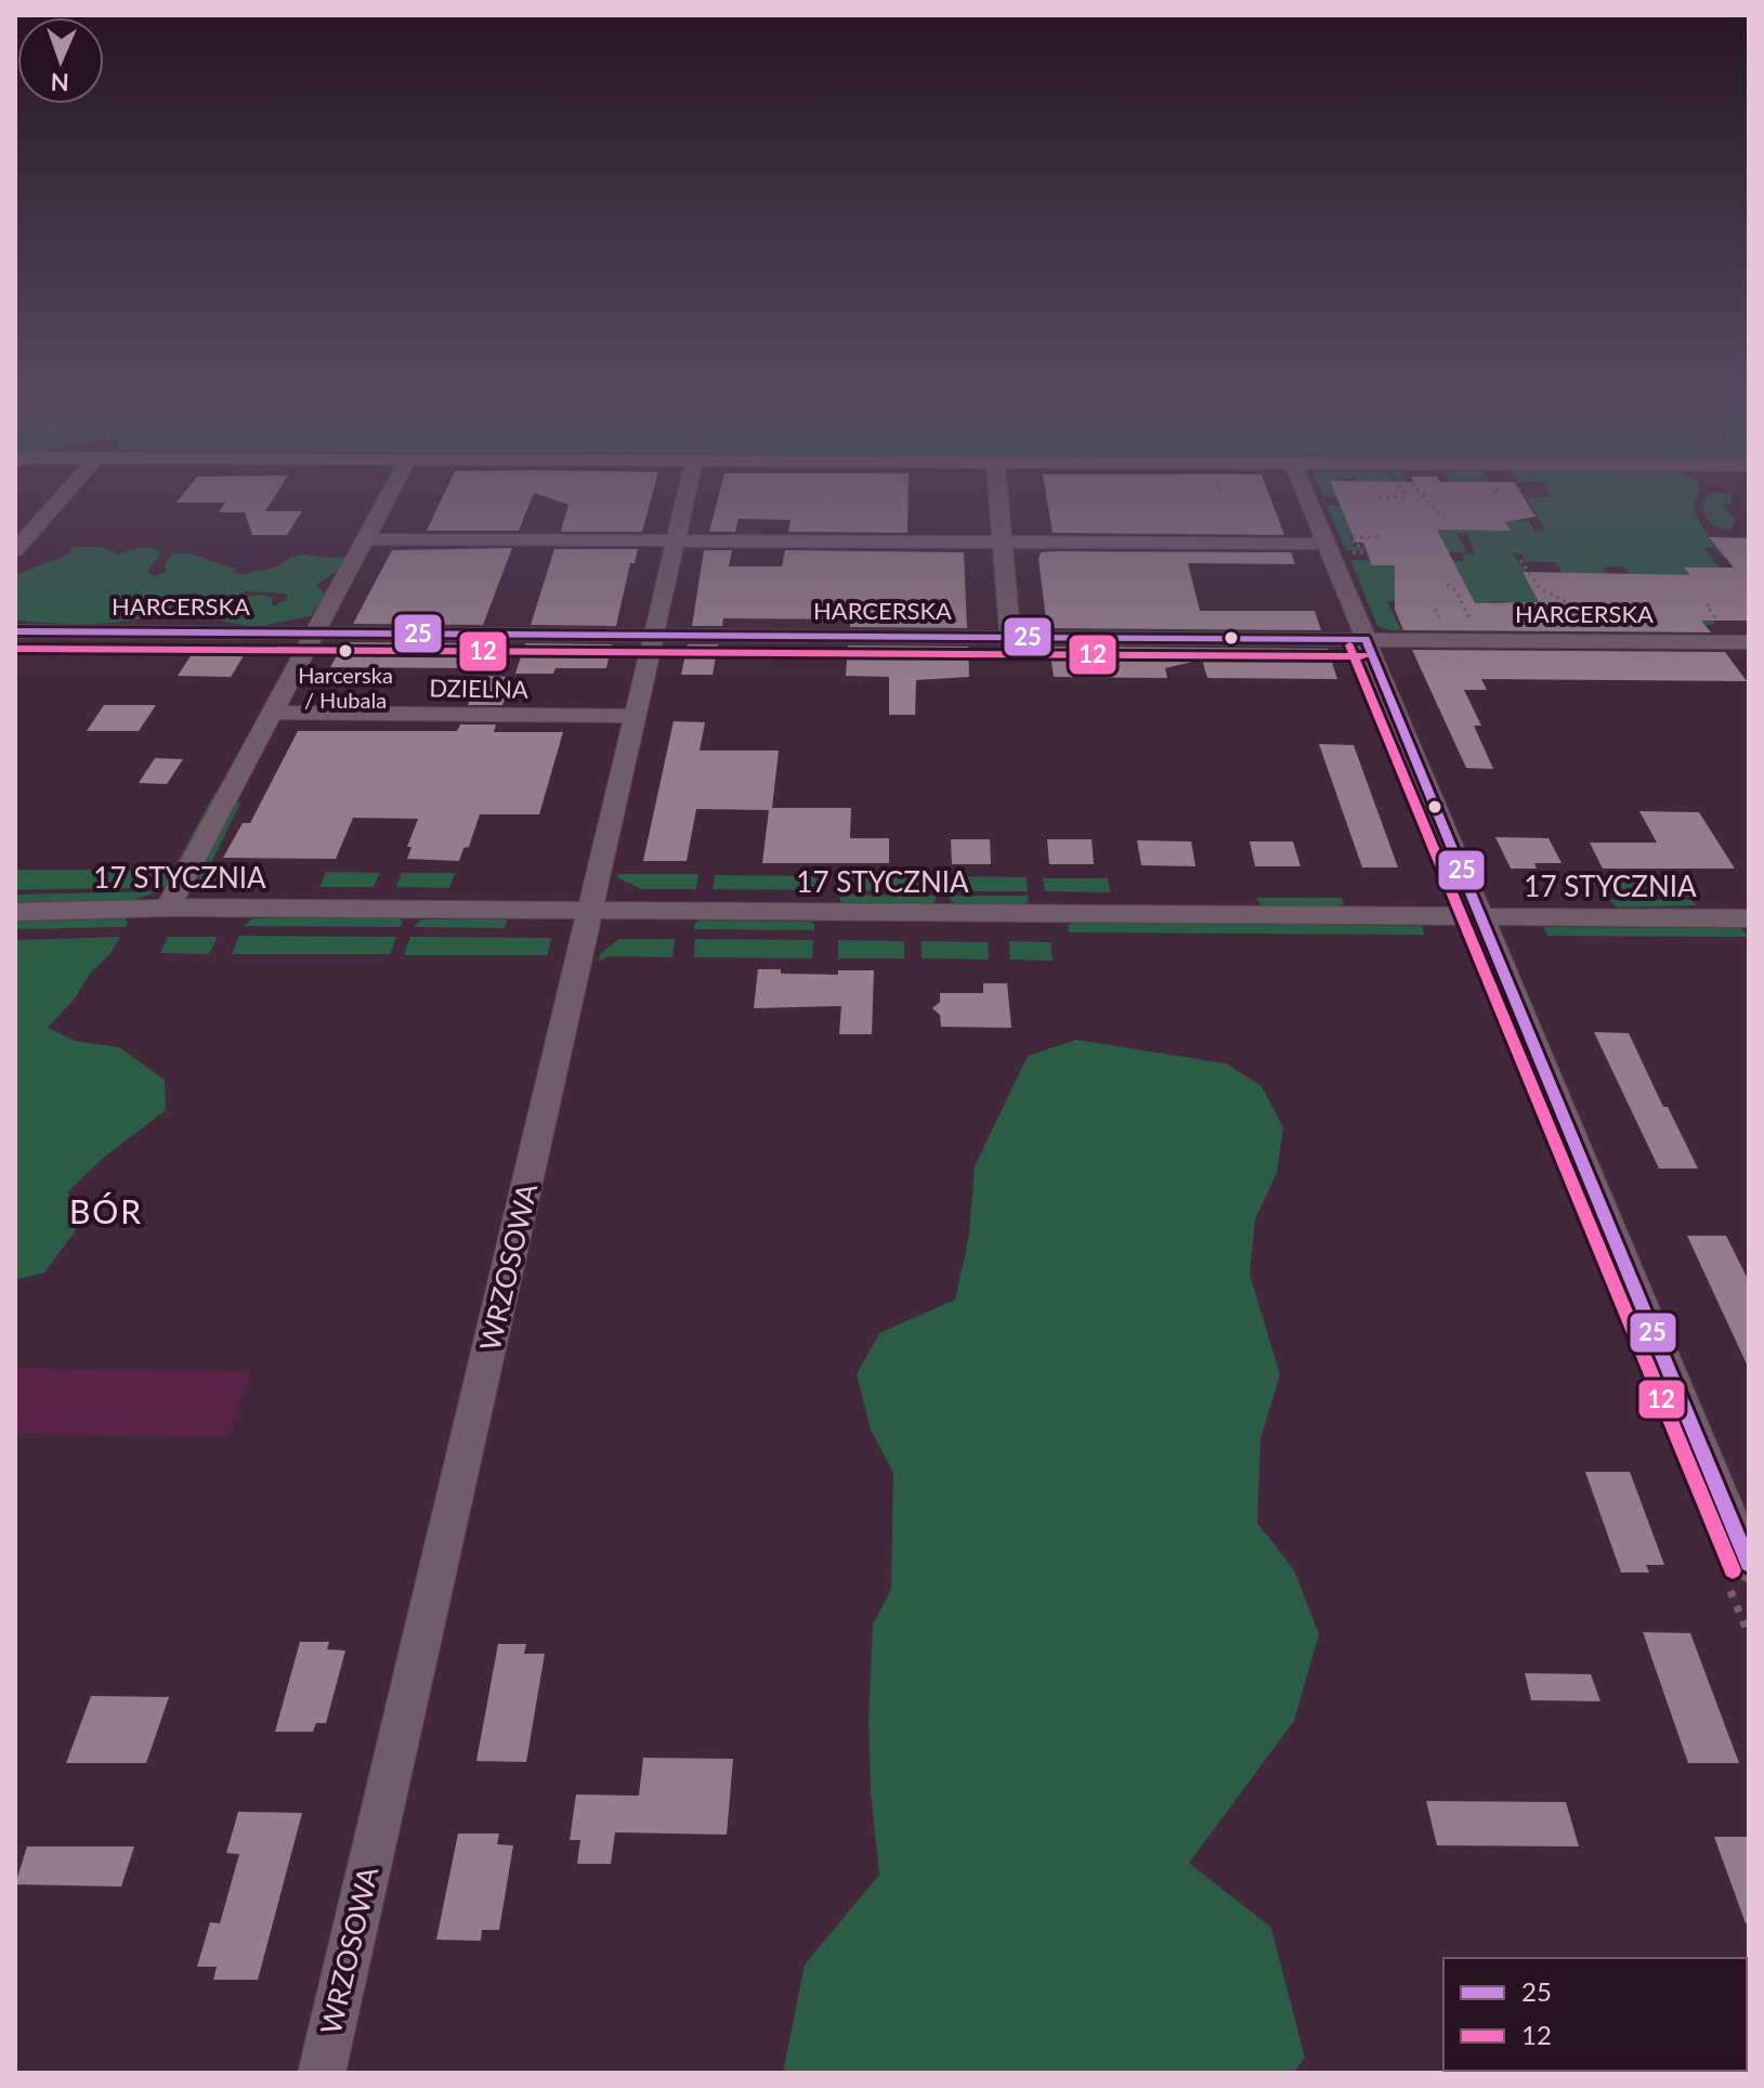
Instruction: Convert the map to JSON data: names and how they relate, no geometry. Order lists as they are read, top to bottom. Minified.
{"streets":{"street":["HARCERSKA","DZIELNA","17 STYCZNIA","WRZOSOWA"]},"crossings":[["HARCERSKA","WRZOSOWA"],["DZIELNA","WRZOSOWA"],["17 STYCZNIA","WRZOSOWA"]],"districts":["BÓR"],"places":["Harcerska / Hubala"],"lines":["transit line 25","transit line 12"],"legend":["25","12"],"north":"bottom"}
